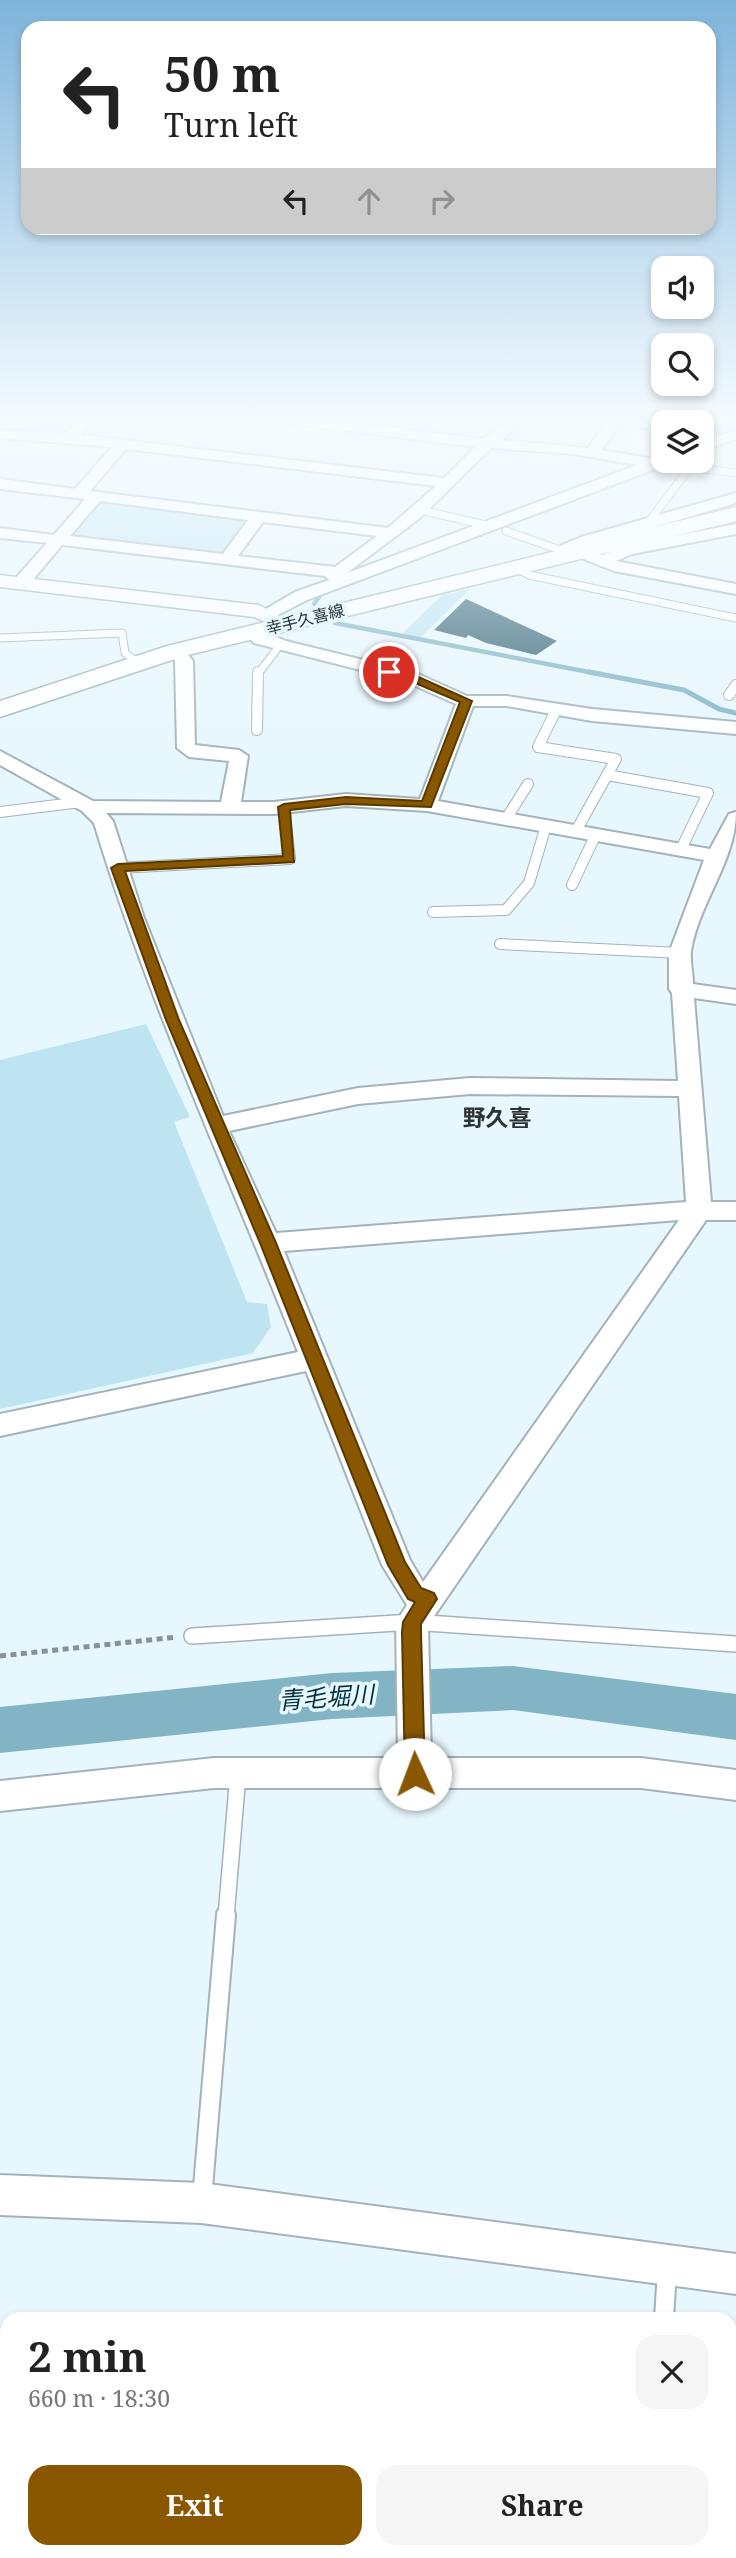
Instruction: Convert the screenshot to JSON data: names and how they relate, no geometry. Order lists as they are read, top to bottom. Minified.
{"streets":{"main road":["幸手久喜線"]},"districts":["野久喜"],"water":["青毛堀川"],"page":{"turn":["50 m","Turn left"],"heading":["2 min","660 m · 18:30"],"buttons":["Exit","Share"]}}
